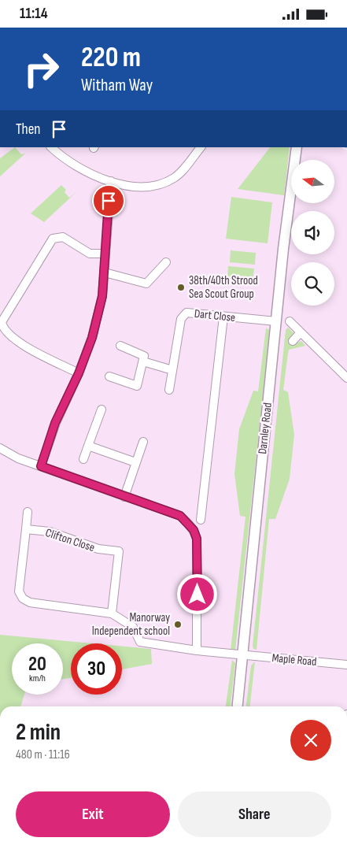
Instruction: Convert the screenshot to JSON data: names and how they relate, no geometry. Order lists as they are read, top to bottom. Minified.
{"streets":{"street":["Dart Close","Darnley Road","Clifton Close","Maple Road"]},"crossings":[["Dart Close","Darnley Road"],["Darnley Road","Maple Road"]],"places":["38th/40th Strood Sea Scout Group","Manorway Independent school"],"north":"left","page":{"status":"11:14","turn":["220 m","Witham Way"],"then":"Then","speed":"20 km/h","limit":"30","heading":["2 min","480 m · 11:16"],"buttons":["Exit","Share"]}}
